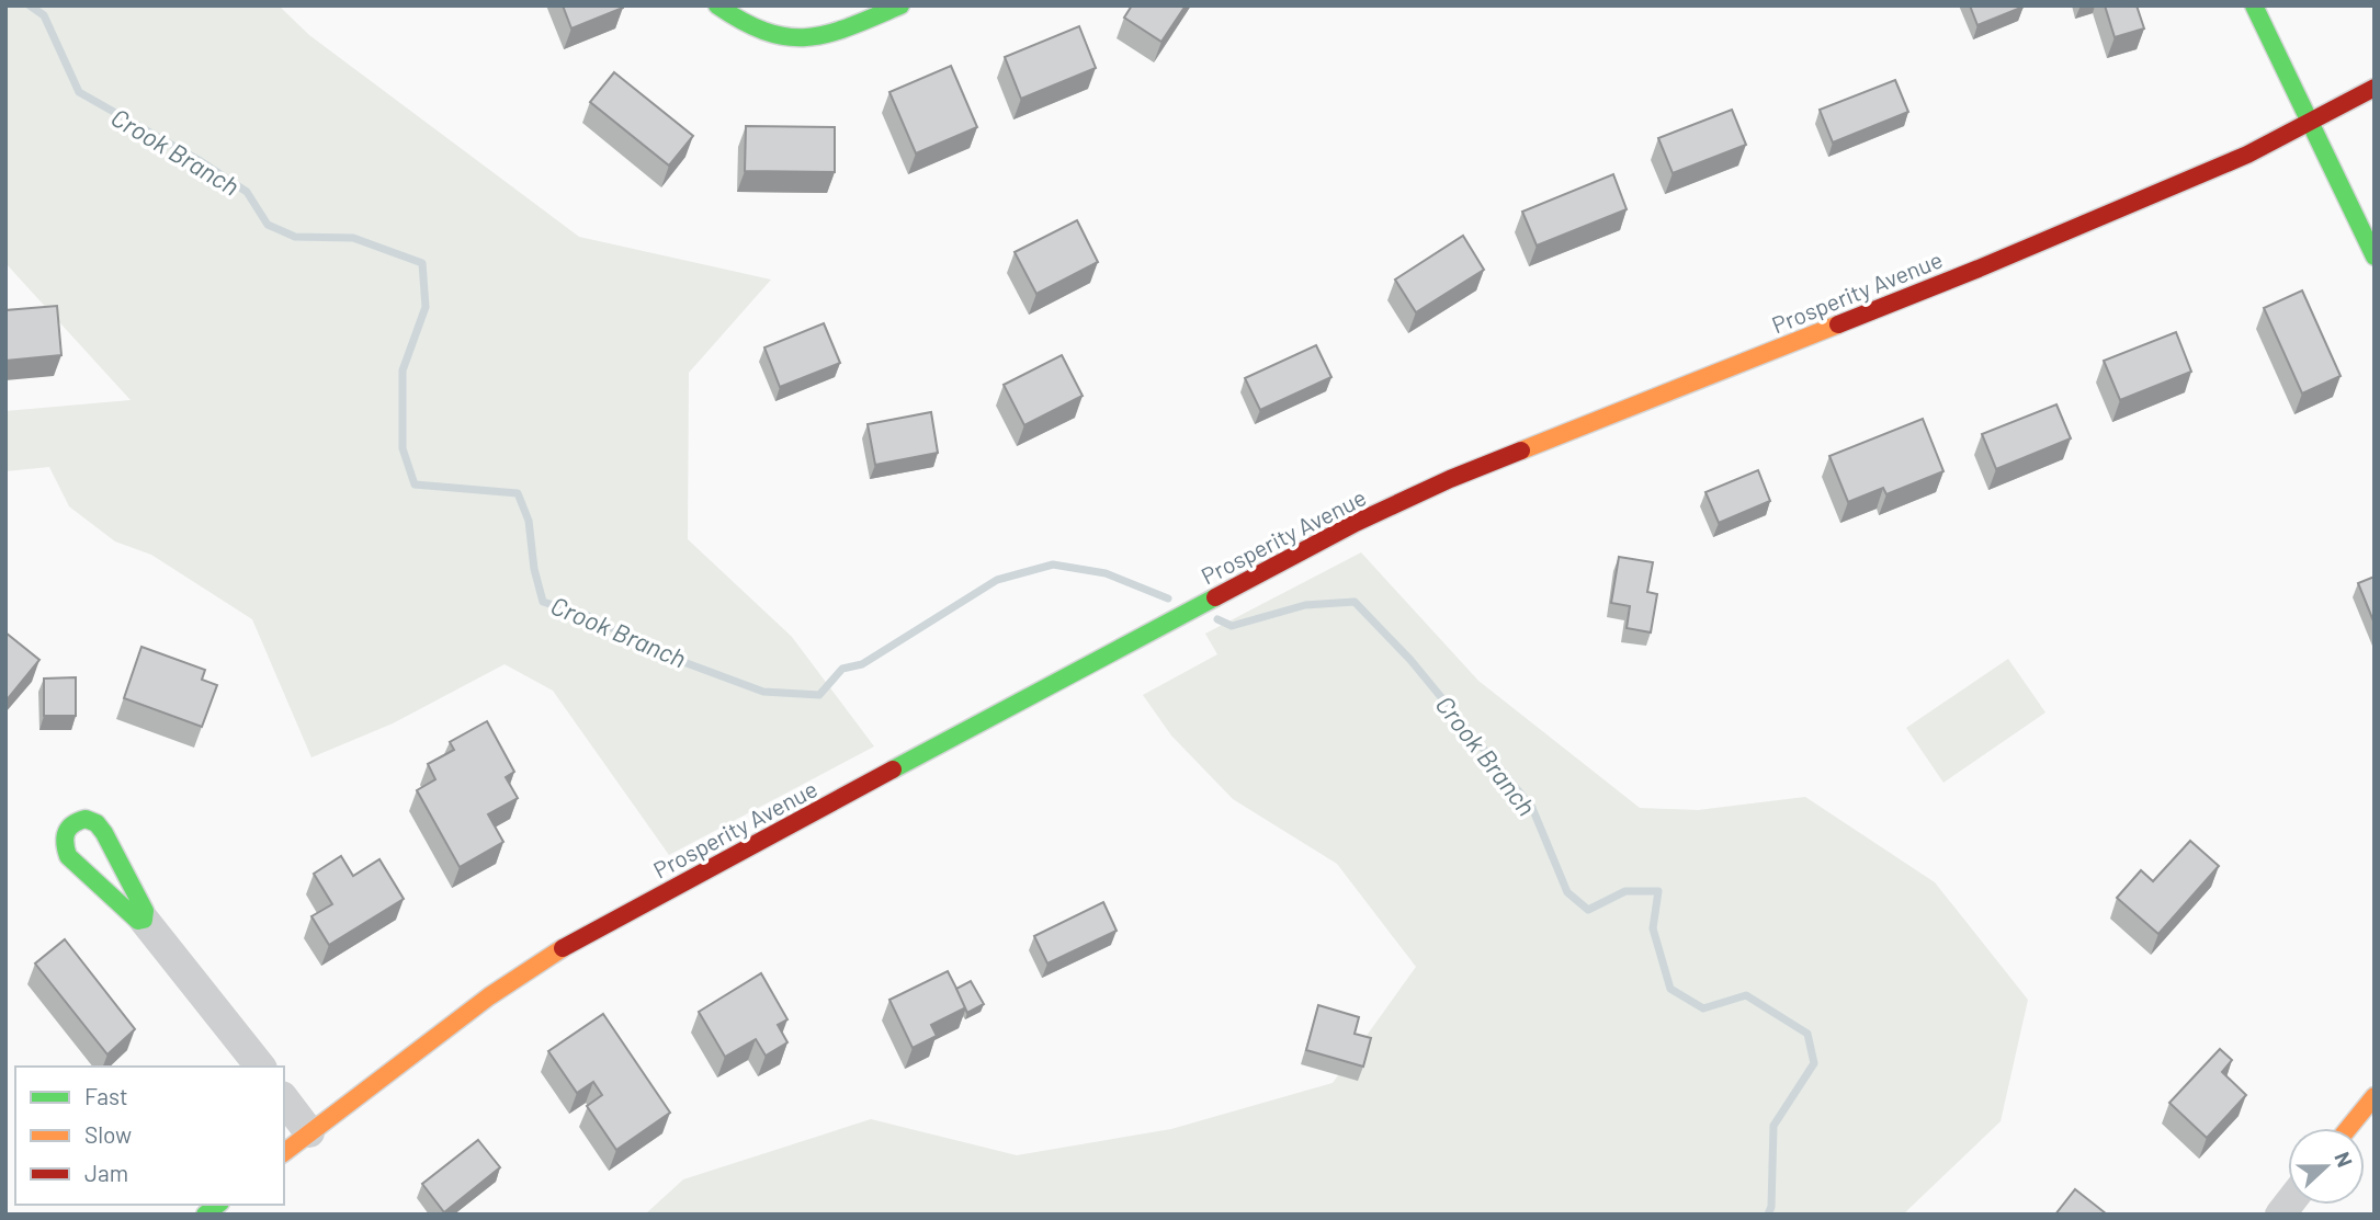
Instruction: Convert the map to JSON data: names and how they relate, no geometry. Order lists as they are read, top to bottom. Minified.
{"streets":{"main road":["Prosperity Avenue"]},"water":["Crook Branch"],"legend":["Fast","Slow","Jam"],"north":"right"}
